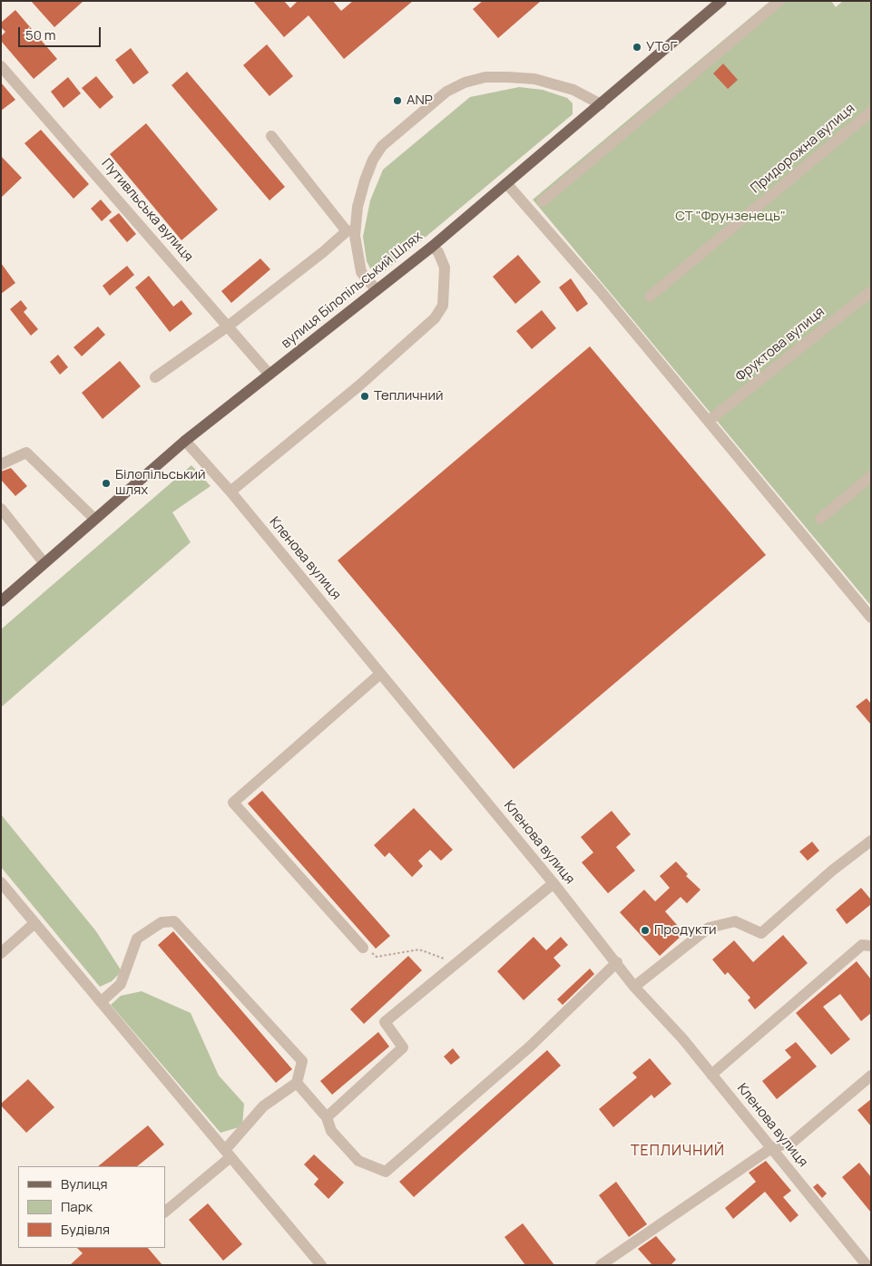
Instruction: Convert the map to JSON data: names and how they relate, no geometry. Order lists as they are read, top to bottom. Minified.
{"streets":{"main road":["вулиця Білопільський Шлях"],"street":["Придорожна вулиця","Путивльська вулиця","Фруктова вулиця","Кленова вулиця"]},"crossings":[["Путивльська вулиця","вулиця Білопільський Шлях"],["вулиця Білопільський Шлях","Кленова вулиця"]],"districts":["ТЕПЛИЧНИЙ"],"parks":["СТ \"Фрунзенець\""],"places":["УТоГ","ANP","Тепличний","Білопільський шлях","Продукти"],"legend":["Вулиця","Парк","Будівля"],"scale_bar":"50 m"}
